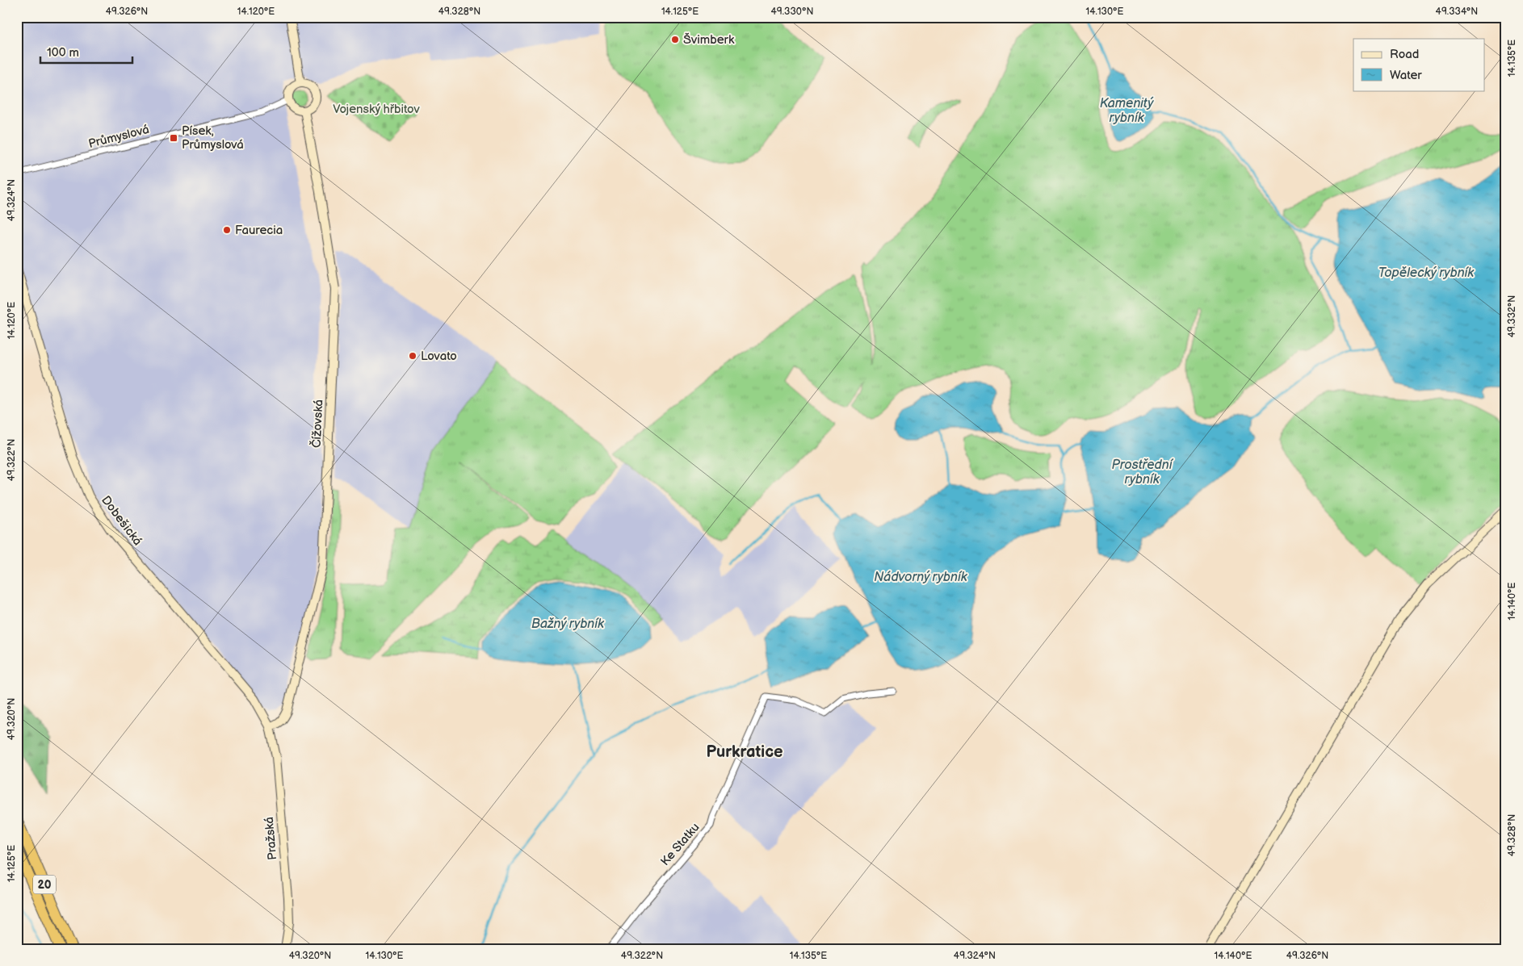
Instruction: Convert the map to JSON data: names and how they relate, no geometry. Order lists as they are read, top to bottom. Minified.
{"streets":{"highway":["20"],"street":["Průmyslová","Čížovská","Dobešická","Pražská","Ke Statku"]},"crossings":[["Průmyslová","Čížovská"],["Čížovská","Dobešická"],["Čížovská","Pražská"],["Dobešická","Pražská"]],"districts":["Purkratice"],"water":["Kamenitý rybník","Topělecký rybník","Prostřední rybník","Nádvorný rybník","Bažný rybník"],"parks":["Vojenský hřbitov"],"places":{"other":["Švimberk","Faurecia","Lovato"],"transit":["Písek, Průmyslová"]},"legend":["Road","Water"],"scale_bar":"100 m","coordinates":["49.326°N","14.120°E","49.328°N","14.125°E","49.330°N","14.130°E","49.334°N","14.135°E","49.324°N","49.332°N","49.322°N","14.140°E","49.320°N"]}
